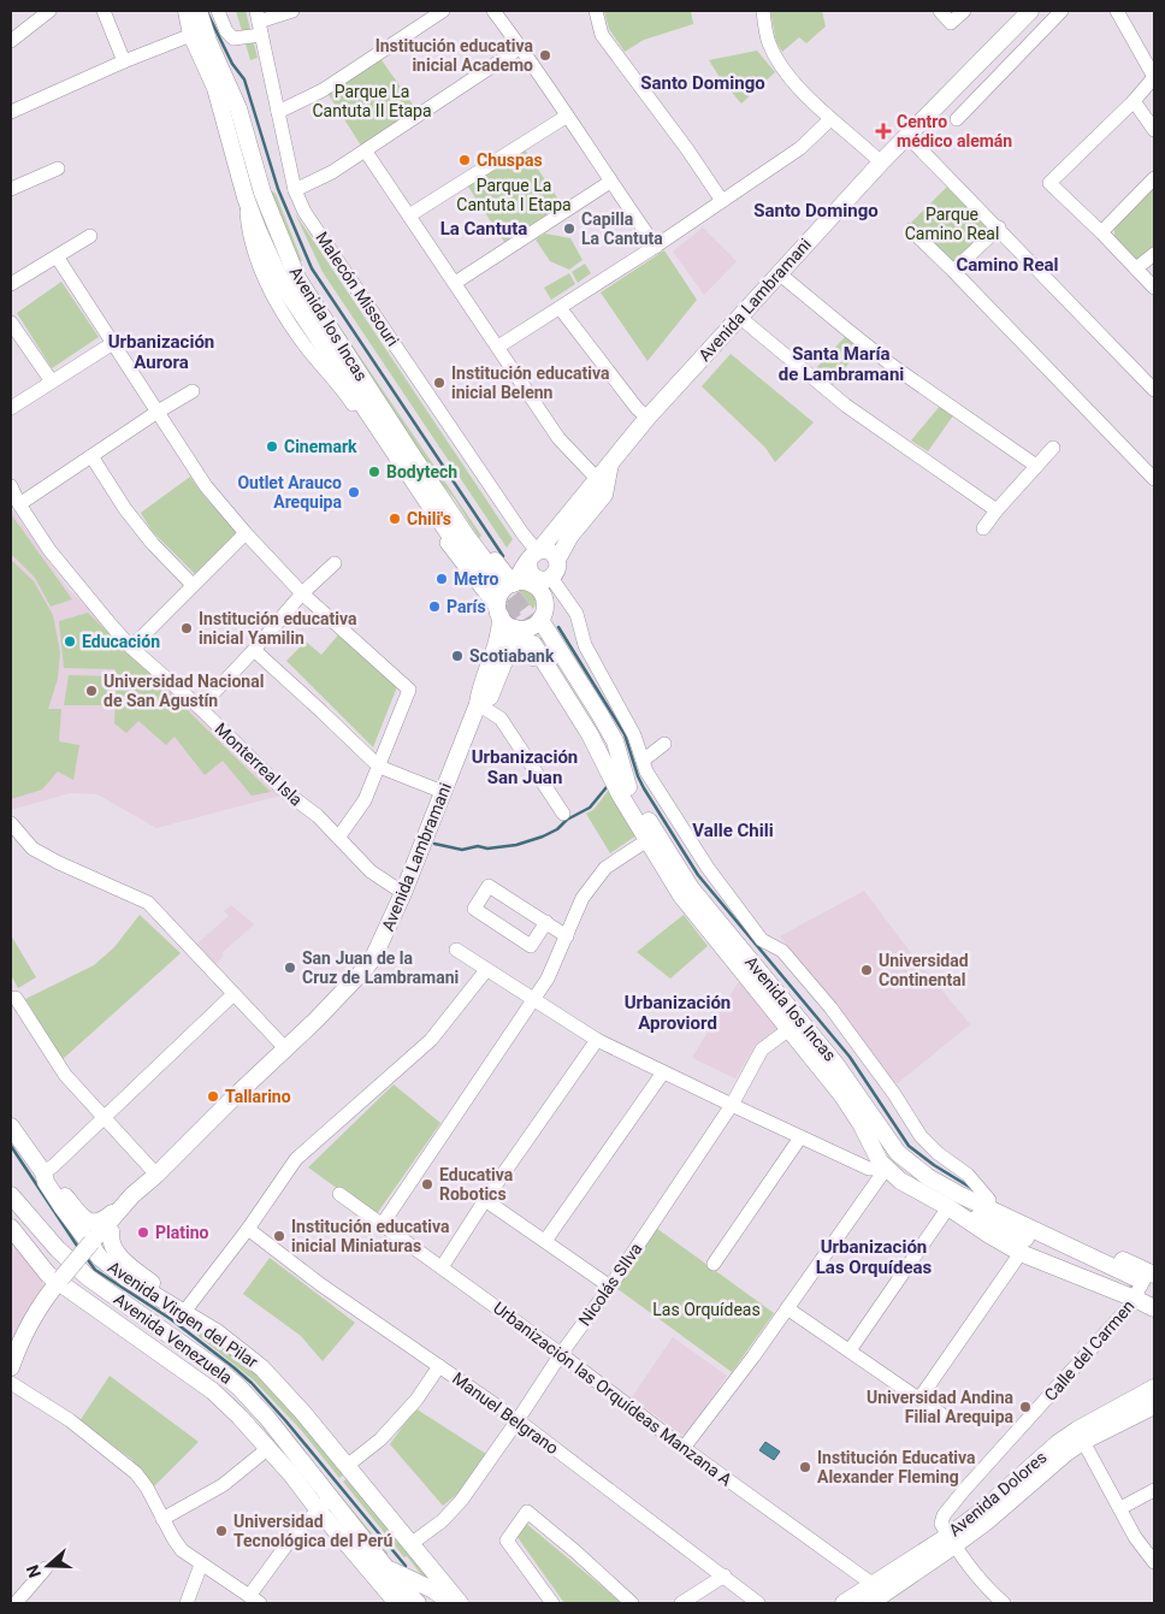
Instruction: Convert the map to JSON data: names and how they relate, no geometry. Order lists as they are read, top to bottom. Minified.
{"streets":{"main road":["Avenida Lambramani","Avenida los Incas","Avenida Virgen del Pilar","Avenida Venezuela","Avenida Dolores"],"street":["Malecón Missouri","Monterreal Isla","Nicolás SIlva","Calle del Carmen","Urbanización las Orquídeas Manzana A","Manuel Belgrano"]},"crossings":[["Malecón Missouri","Avenida Lambramani"],["Avenida Lambramani","Avenida los Incas"],["Avenida Lambramani","Monterreal Isla"],["Avenida los Incas","Nicolás SIlva"],["Avenida los Incas","Calle del Carmen"],["Nicolás SIlva","Avenida Virgen del Pilar"],["Nicolás SIlva","Urbanización las Orquídeas Manzana A"],["Nicolás SIlva","Manuel Belgrano"],["Calle del Carmen","Avenida Dolores"],["Urbanización las Orquídeas Manzana A","Avenida Dolores"]],"districts":["Santo Domingo","Santo Domingo","La Cantuta","Camino Real","Urbanización Aurora","Santa María de Lambramani","Urbanización San Juan","Valle Chili","Urbanización Aproviord","Urbanización Las Orquídeas"],"parks":["Parque La Cantuta II Etapa","Parque La Cantuta I Etapa","Parque Camino Real","Las Orquídeas"],"places":{"other":["Institución educativa inicial Academo","Chuspas","Capilla La Cantuta","Institución educativa inicial Belenn","Cinemark","Bodytech","Outlet Arauco Arequipa","Chili's","Metro","París","Institución educativa inicial Yamilin","Educación","Scotiabank","Universidad Nacional de San Agustín","San Juan de la Cruz de Lambramani","Universidad Continental","Tallarino","Educativa Robotics","Platino","Institución educativa inicial Miniaturas","Universidad Andina Filial Arequipa","Institución Educativa Alexander Fleming","Universidad Tecnológica del Perú"],"health":["Centro médico alemán"]},"north":"left"}
